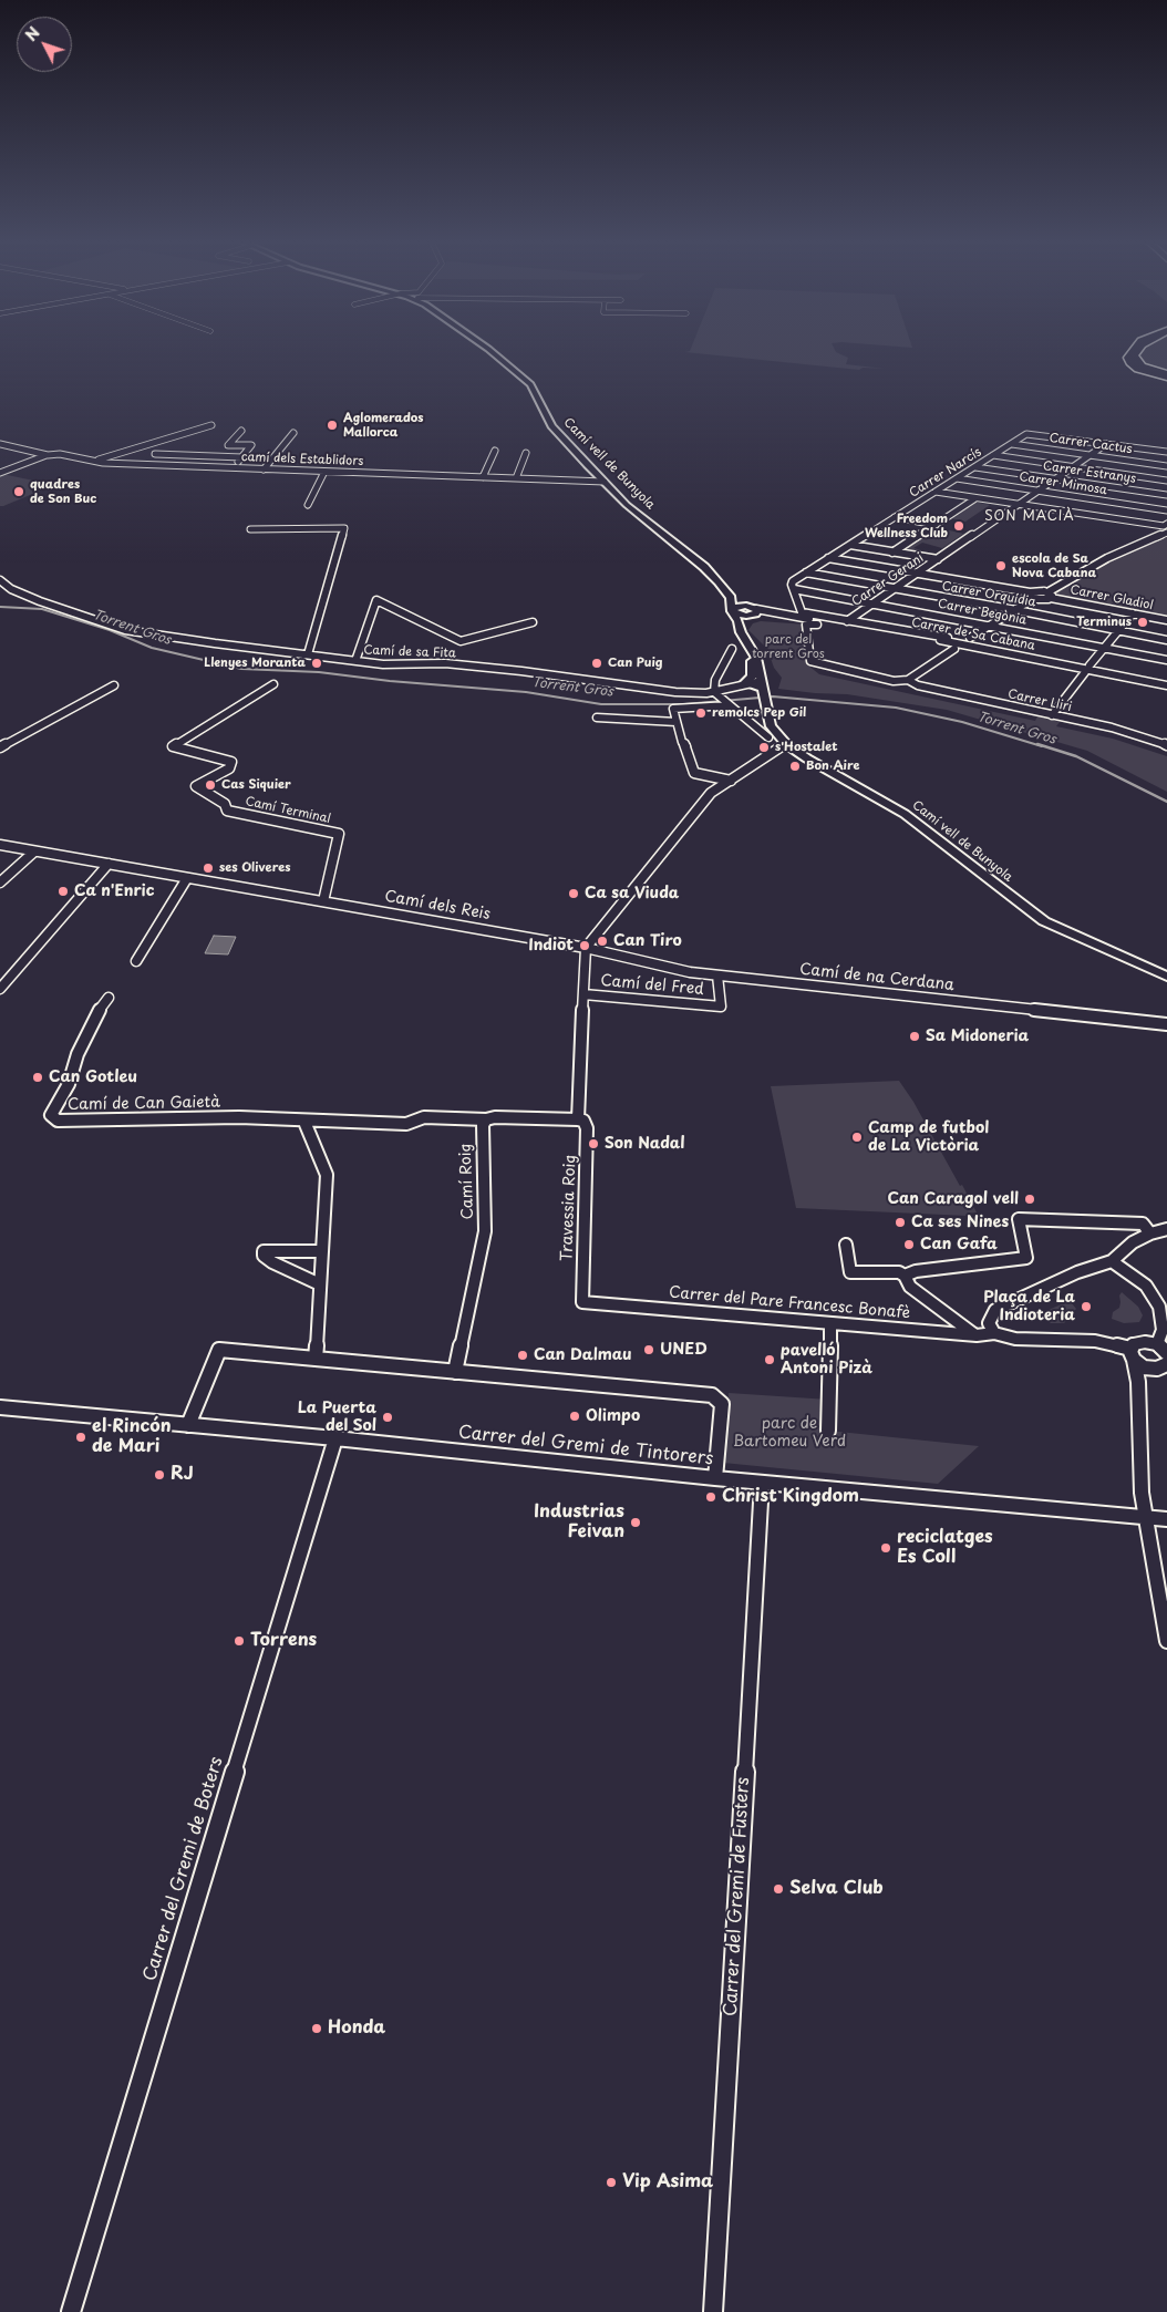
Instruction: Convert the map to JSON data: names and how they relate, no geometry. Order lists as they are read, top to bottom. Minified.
{"streets":{"street":["Carrer Cactus","camí dels Establidors","Camí vell de Bunyola","Carrer Narcís","Carrer Estranys","Carrer Mimosa","Carrer Gerani","Carrer Orquídia","Carrer Gladiol","Carrer Begònia","Carrer de Sa Cabana","Camí de sa Fita","Carrer Lliri","Camí Terminal","Camí dels Reis","Camí de na Cerdana","Camí del Fred","Camí de Can Gaietà","Camí Roig","Travessia Roig","Carrer del Pare Francesc Bonafè","Carrer del Gremi de Tintorers","Carrer del Gremi de Boters","Carrer del Gremi de Fusters"]},"crossings":[["Carrer Cactus","Carrer Narcís"],["Carrer Cactus","Carrer Gerani"],["camí dels Establidors","Camí vell de Bunyola"],["Camí vell de Bunyola","Carrer de Sa Cabana"],["Carrer Narcís","Carrer Estranys"],["Carrer Narcís","Carrer Mimosa"],["Carrer Narcís","Carrer Gerani"],["Carrer Narcís","Carrer Orquídia"],["Carrer Narcís","Carrer Begònia"],["Carrer Estranys","Carrer Gerani"],["Carrer Mimosa","Carrer Gerani"],["Carrer Gerani","Carrer Orquídia"],["Carrer Gerani","Carrer Begònia"],["Camí Terminal","Camí dels Reis"],["Camí dels Reis","Camí de na Cerdana"],["Camí de na Cerdana","Camí del Fred"],["Travessia Roig","Carrer del Pare Francesc Bonafè"],["Carrer del Gremi de Tintorers","Carrer del Gremi de Boters"],["Carrer del Gremi de Tintorers","Carrer del Gremi de Fusters"]],"districts":["SON MACIÀ"],"water":["Torrent Gros"],"parks":["parc del torrent Gros","parc de Bartomeu Verd"],"places":["Aglomerados Mallorca","quadres de Son Buc","Freedom Wellness Club","escola de Sa Nova Cabana","Terminus","Llenyes Moranta","Can Puig","remolcs Pep Gil","s'Hostalet","Bon Aire","Cas Siquier","ses Oliveres","Ca n'Enric","Ca sa Viuda","Can Tiro","Indiot","Sa Midoneria","Can Gotleu","Camp de futbol de La Victòria","Son Nadal","Can Caragol vell","Ca ses Nines","Can Gafa","Plaça de La Indioteria","UNED","Can Dalmau","pavelló Antoni Pizà","Olimpo","La Puerta del Sol","el Rincón de Mari","RJ","Christ Kingdom","Industrias Feivan","reciclatges Es Coll","Torrens","Selva Club","Honda","Vip Asima"],"north":"top left"}
